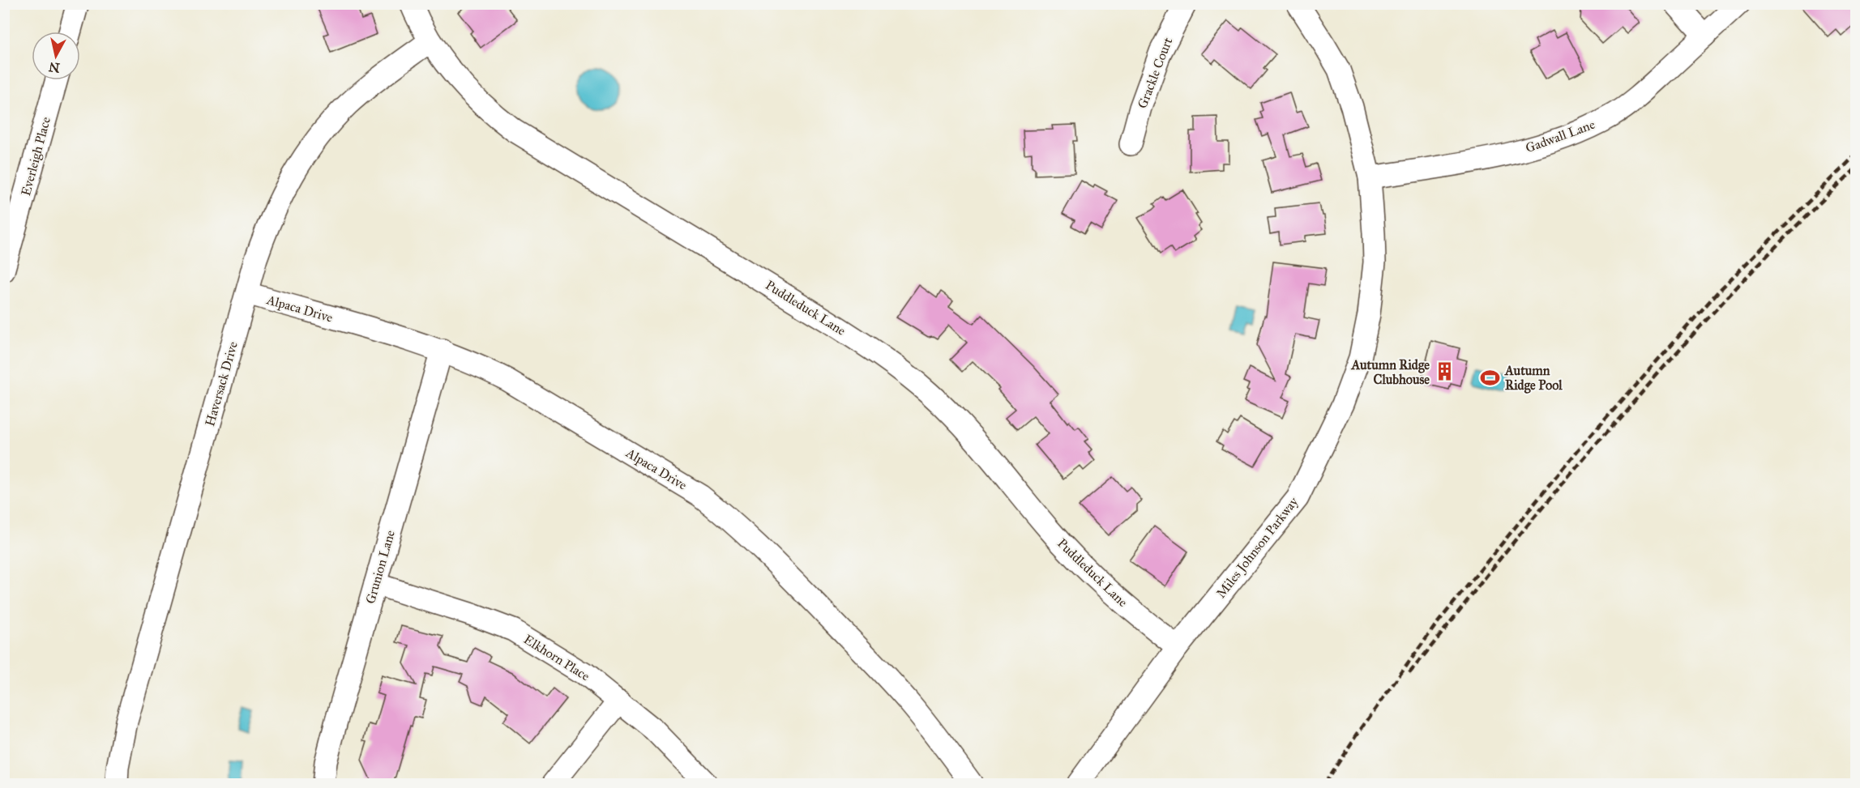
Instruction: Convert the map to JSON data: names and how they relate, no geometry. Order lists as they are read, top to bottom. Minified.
{"streets":{"street":["Grackle Court","Gadwall Lane","Everleigh Place","Puddleduck Lane","Alpaca Drive","Haversack Drive","Miles Johnson Parkway","Grunion Lane","Elkhorn Place"]},"crossings":[["Gadwall Lane","Miles Johnson Parkway"],["Puddleduck Lane","Haversack Drive"],["Puddleduck Lane","Miles Johnson Parkway"],["Alpaca Drive","Haversack Drive"],["Alpaca Drive","Grunion Lane"],["Grunion Lane","Elkhorn Place"]],"places":{"building":["Autumn Ridge Clubhouse"],"sports":["Autumn Ridge Pool"]},"north":"bottom"}
